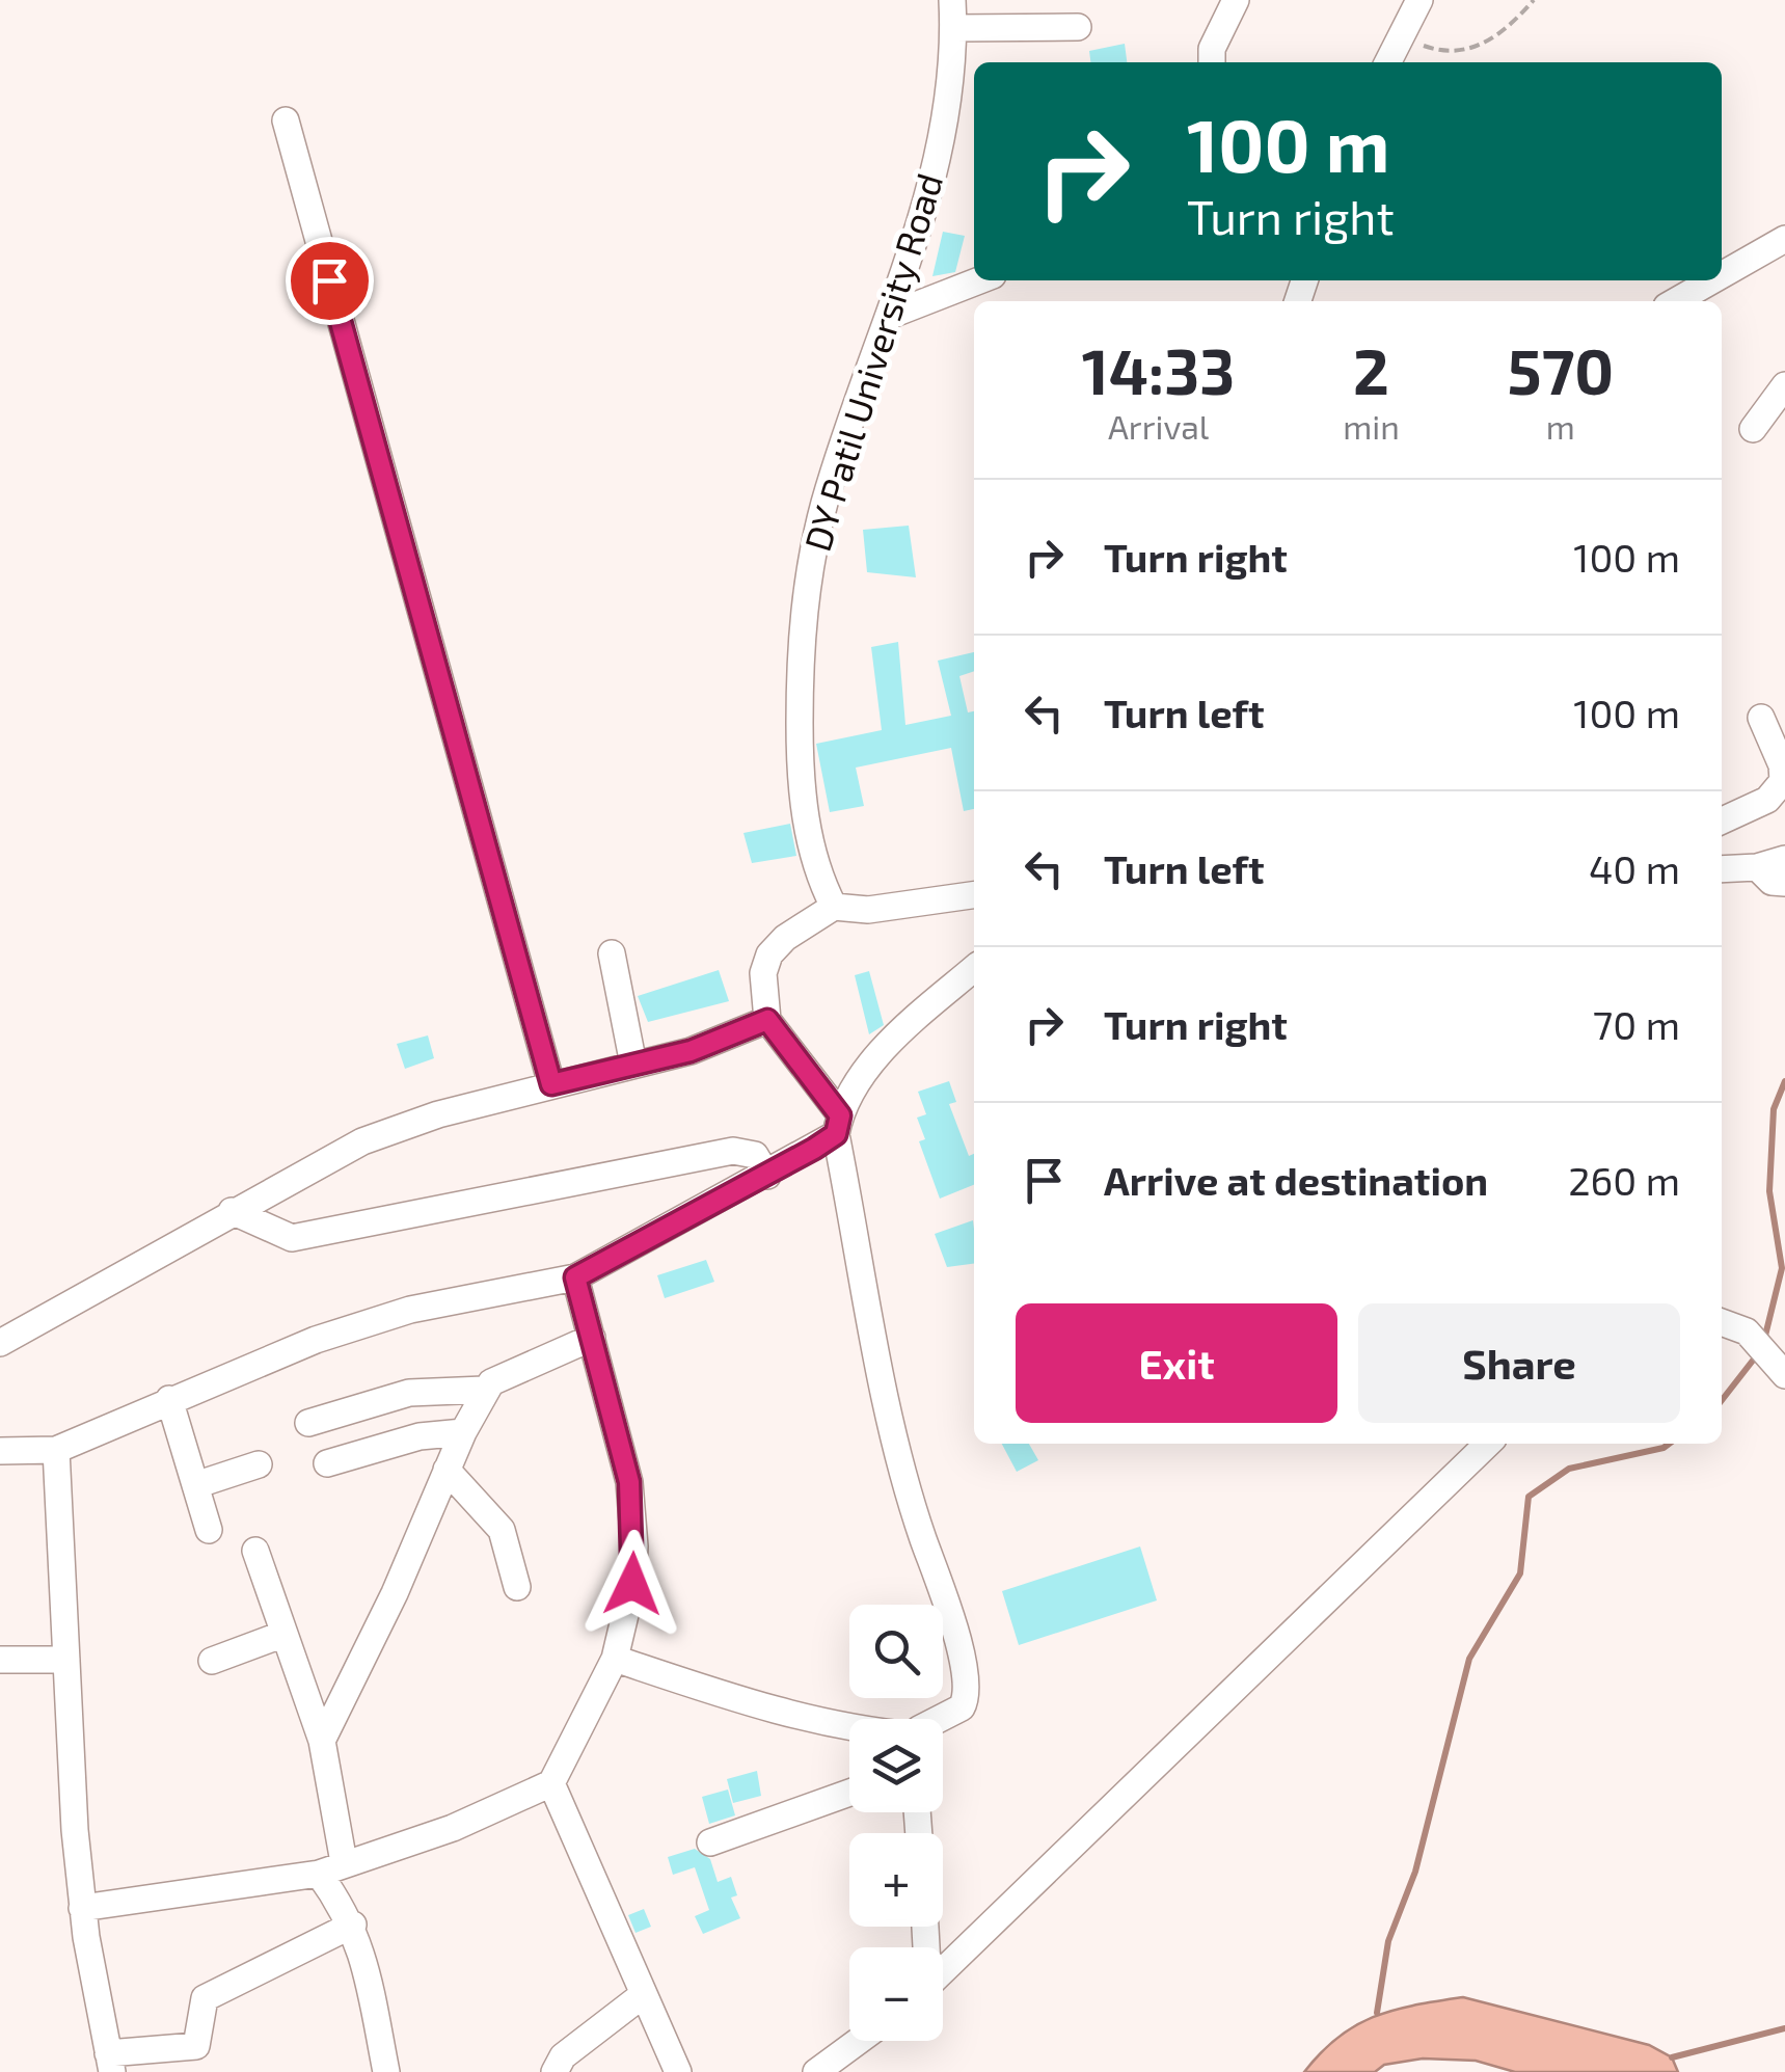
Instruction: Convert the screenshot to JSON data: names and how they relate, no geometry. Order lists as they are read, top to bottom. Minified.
{"streets":{"street":["DY Patil University Road"]},"page":{"turn":["100 m","Turn right"],"eta":["14:33","Arrival","2","min","570","m"],"list":[{"name":"Turn right","value":"100 m"},{"name":"Turn left","value":"100 m"},{"name":"Turn left","value":"40 m"},{"name":"Turn right","value":"70 m"},{"name":"Arrive at destination","value":"260 m"}],"buttons":["Exit","Share"],"map_buttons":["+","−"]}}
